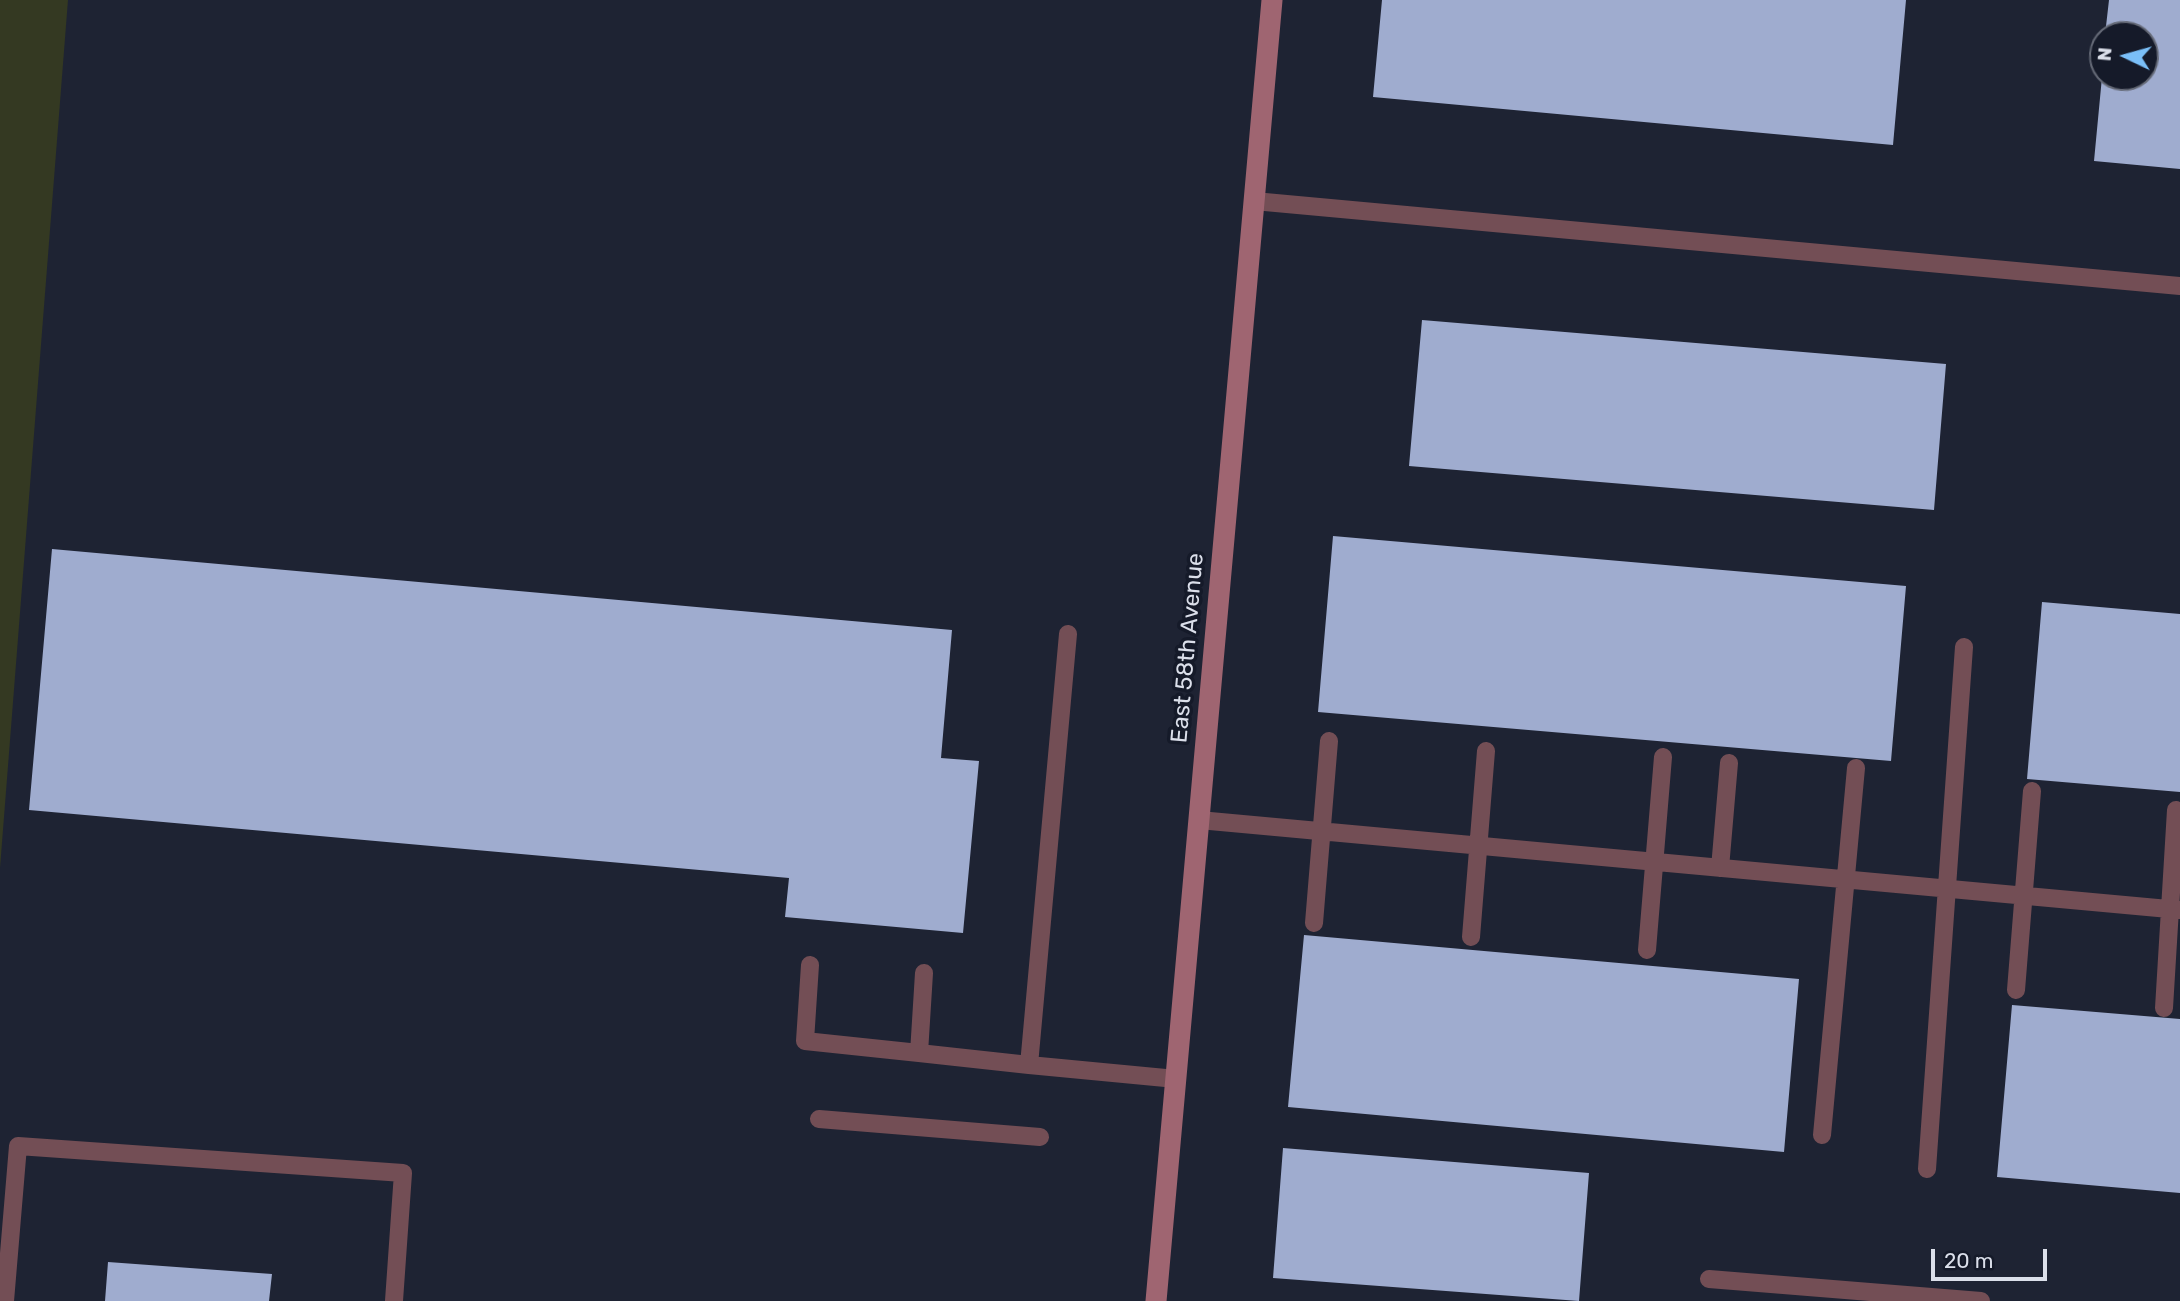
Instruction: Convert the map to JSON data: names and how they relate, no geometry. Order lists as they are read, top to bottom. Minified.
{"streets":{"street":["East 58th Avenue"]},"scale_bar":"20 m","north":"left"}
